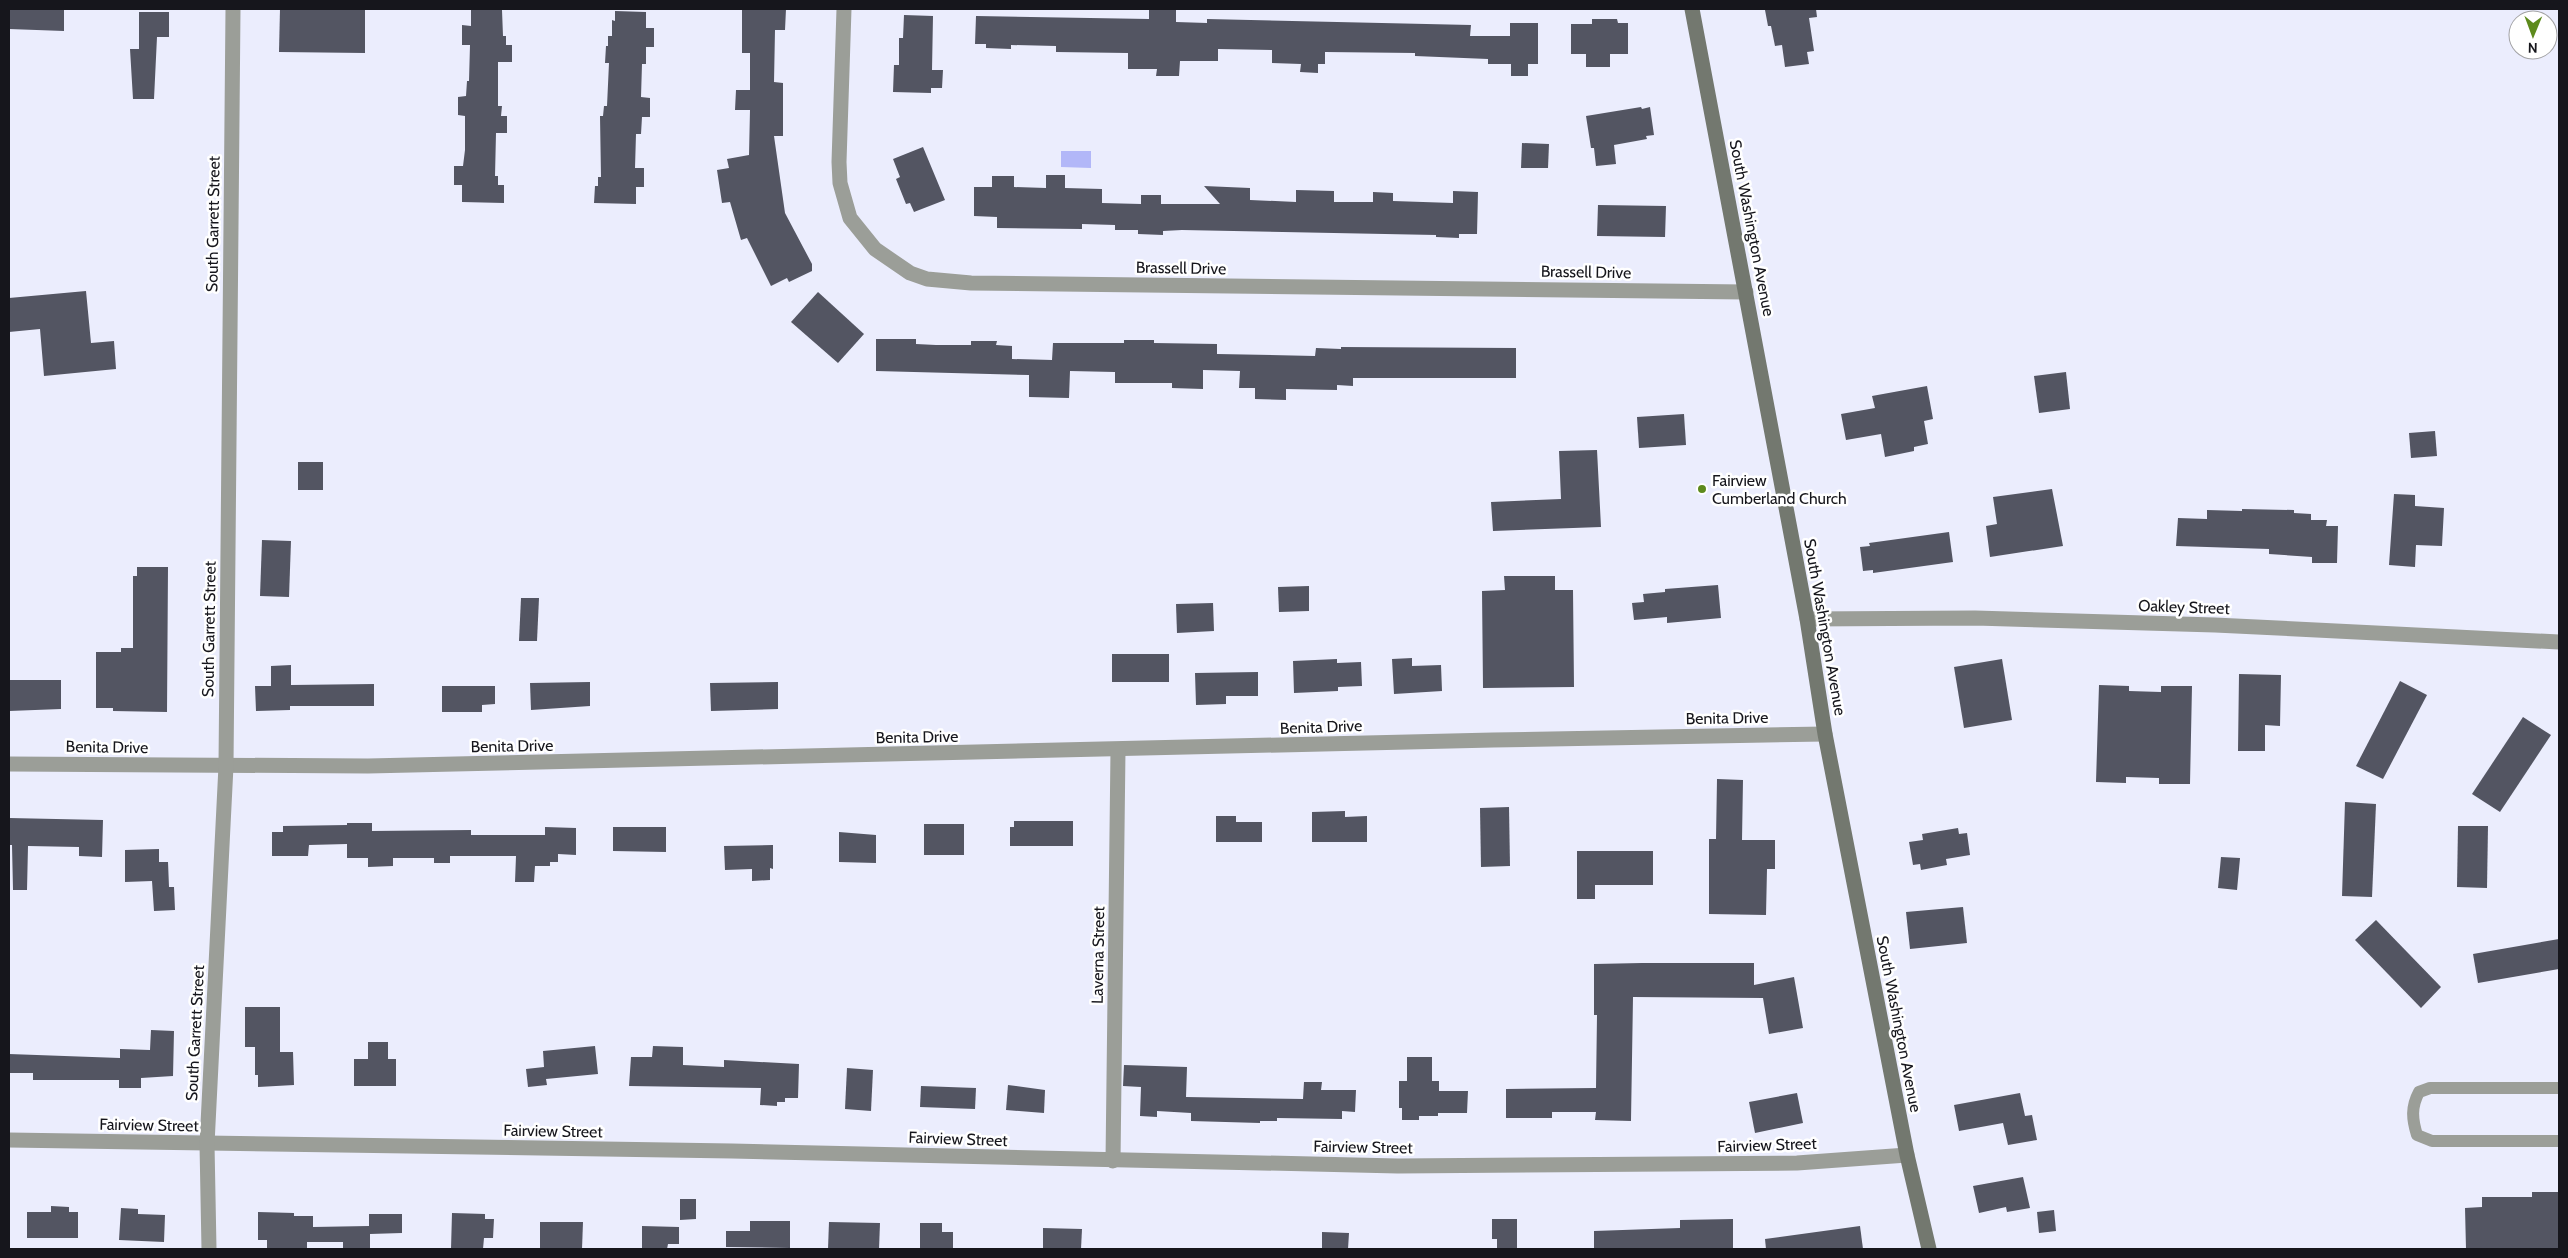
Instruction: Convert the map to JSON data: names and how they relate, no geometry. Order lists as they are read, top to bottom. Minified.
{"streets":{"street":["South Garrett Street","South Washington Avenue","Brassell Drive","Oakley Street","Benita Drive","Laverna Street","Fairview Street"]},"crossings":[["South Garrett Street","Benita Drive"],["South Garrett Street","Fairview Street"],["South Washington Avenue","Brassell Drive"],["South Washington Avenue","Oakley Street"],["South Washington Avenue","Benita Drive"],["South Washington Avenue","Fairview Street"],["Benita Drive","Laverna Street"],["Laverna Street","Fairview Street"]],"places":["Fairview Cumberland Church"],"north":"bottom"}
